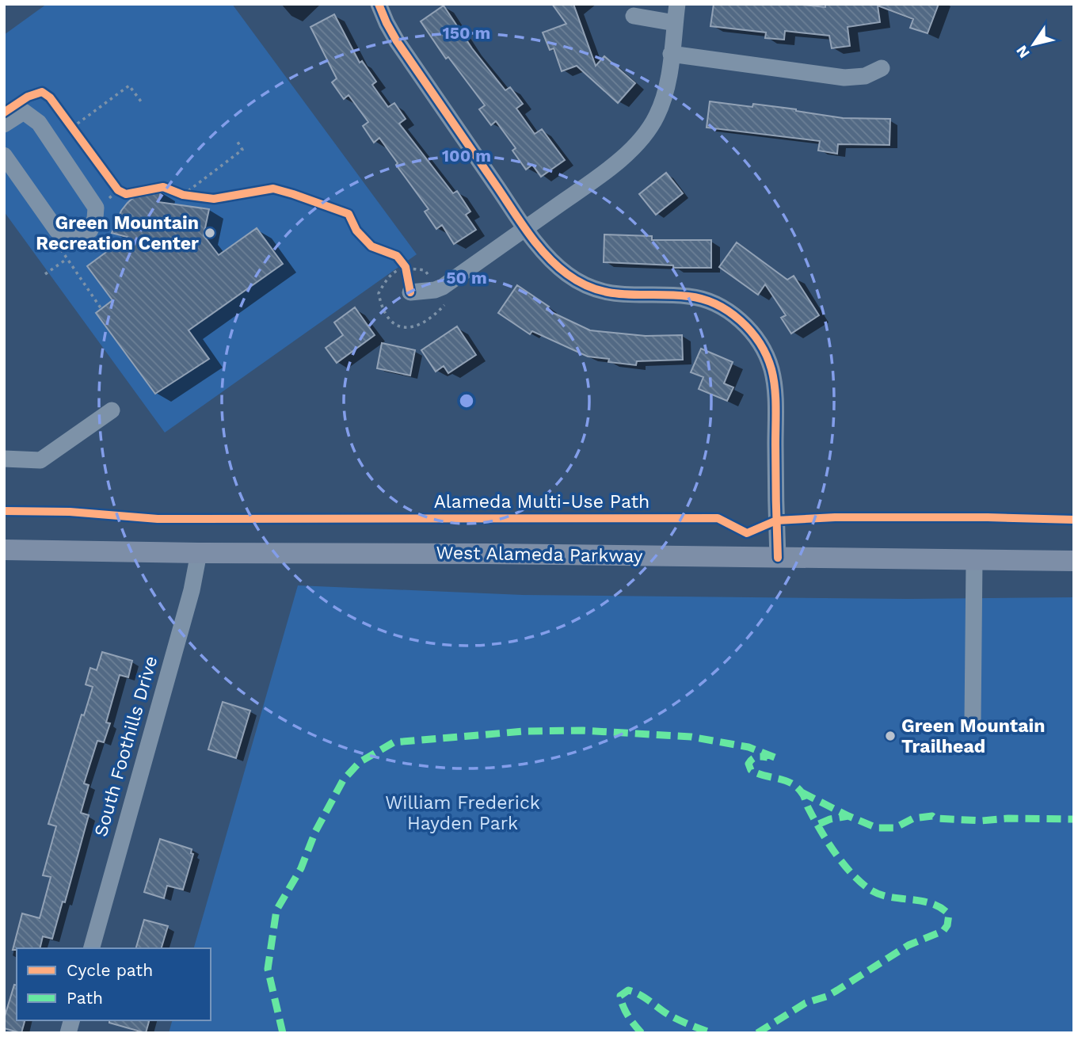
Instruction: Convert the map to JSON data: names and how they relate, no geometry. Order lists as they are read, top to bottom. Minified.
{"streets":{"main road":["West Alameda Parkway"],"street":["South Foothills Drive"],"cycle path":["Alameda Multi-Use Path"]},"crossings":[["West Alameda Parkway","South Foothills Drive"]],"parks":["William Frederick Hayden Park"],"places":["Green Mountain Recreation Center","Green Mountain Trailhead"],"legend":["Cycle path","Path"],"north":"bottom left","rings":["150 m","100 m","50 m"]}
